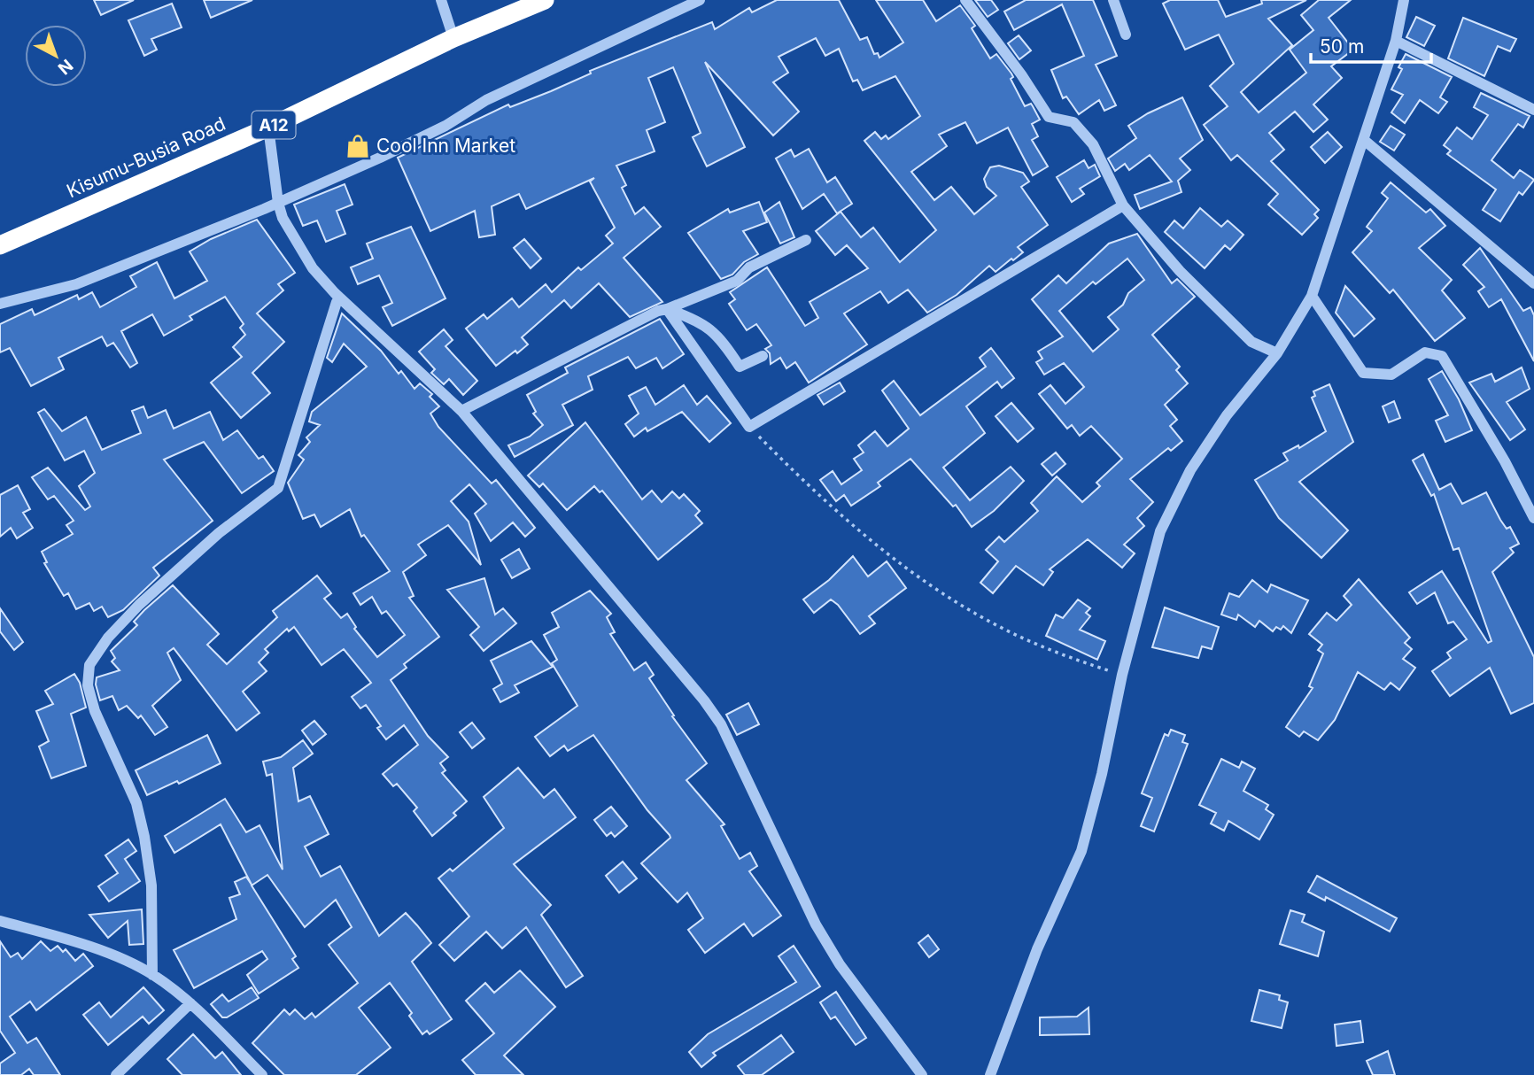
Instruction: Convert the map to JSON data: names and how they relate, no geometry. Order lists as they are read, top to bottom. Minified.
{"streets":{"highway":["A12","Kisumu-Busia Road"]},"places":{"shop":["Cool Inn Market"]},"scale_bar":"50 m","north":"bottom right"}
